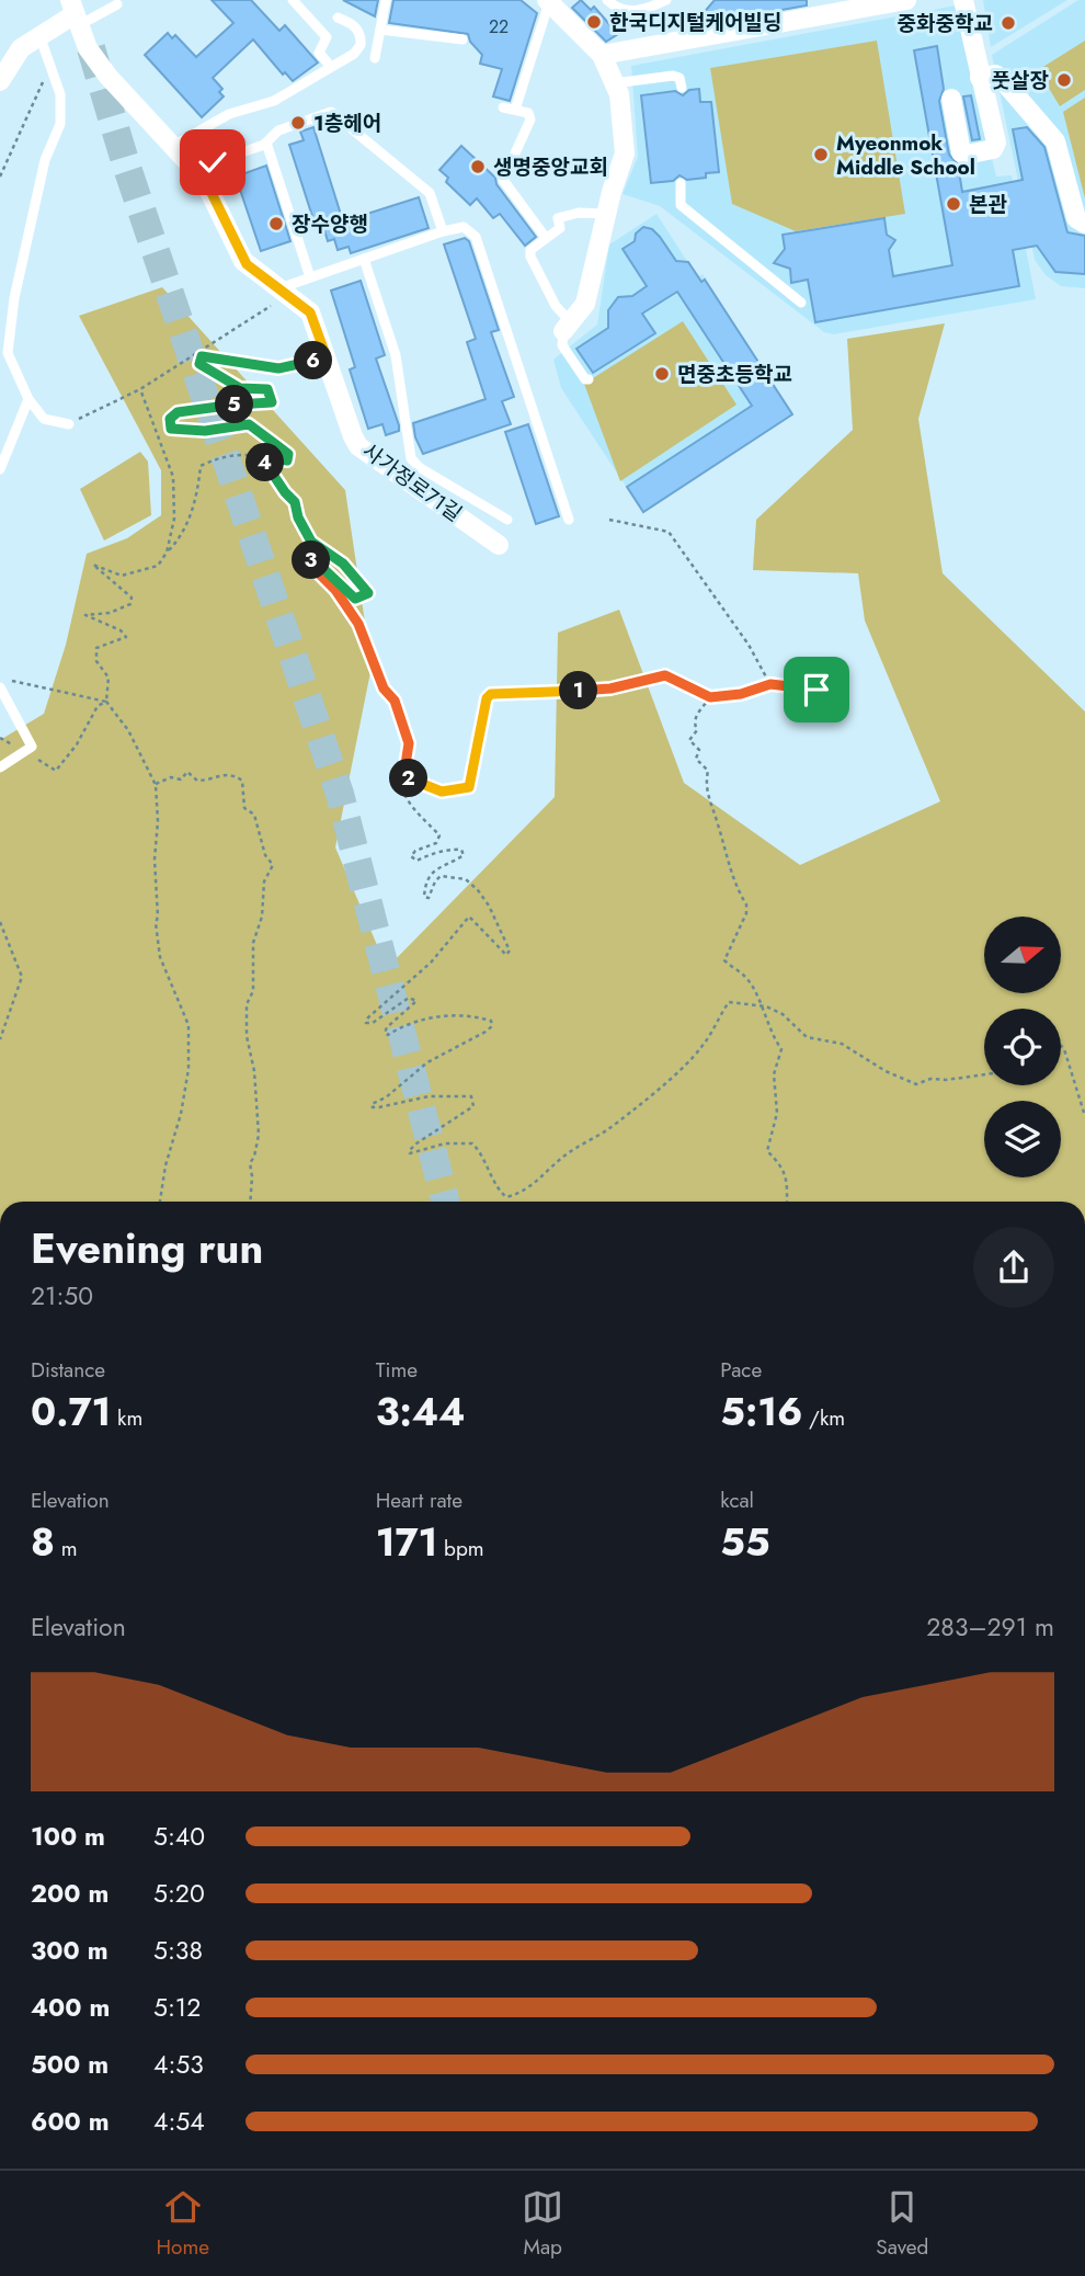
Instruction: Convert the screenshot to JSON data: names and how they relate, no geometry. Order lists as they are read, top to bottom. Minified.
{"streets":{"street":["사가정로71길"]},"places":["한국디지털케어빌딩","중화중학교","풋살장","1층헤어","Myeonmok Middle School","생명중앙교회","본관","장수양행","면중초등학교"],"house_numbers":["22"],"north":"right","page":{"pins":["6","5","4","3","1","2"],"heading":["Evening run","21:50"],"stats":[["Distance","0.71 km"],["Time","3:44"],["Pace","5:16 /km"],["Elevation","8 m"],["Heart rate","171 bpm"],["kcal","55"]],"chart":["Elevation","283–291 m"],"list":[{"name":"100 m","note":"5:40"},{"name":"200 m","note":"5:20"},{"name":"300 m","note":"5:38"},{"name":"400 m","note":"5:12"},{"name":"500 m","note":"4:53"},{"name":"600 m","note":"4:54"}],"tabs":["Home","Map","Saved"]}}
